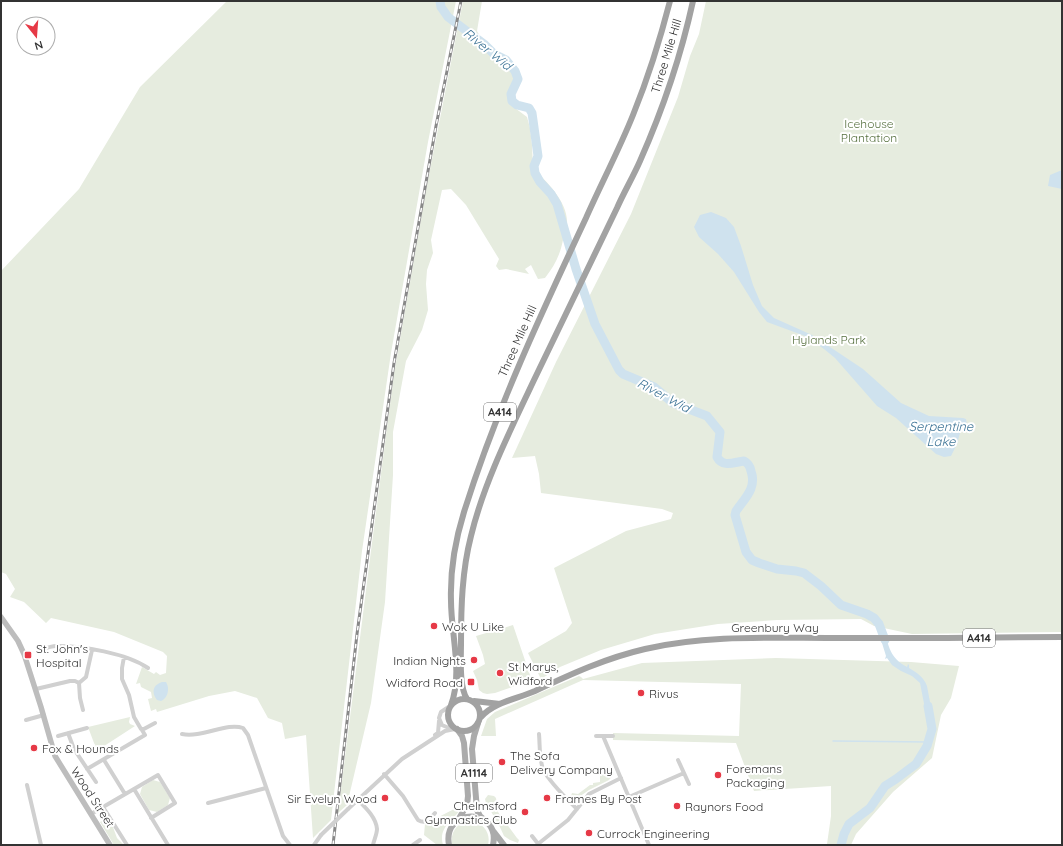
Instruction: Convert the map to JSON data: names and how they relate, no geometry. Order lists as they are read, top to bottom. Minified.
{"streets":{"highway":["Three Mile Hill","A414","Greenbury Way"],"main road":["A1114","Wood Street"]},"crossings":[["Three Mile Hill","A414"],["Three Mile Hill","Greenbury Way"],["Three Mile Hill","A1114"],["A414","Greenbury Way"],["A414","A1114"],["Greenbury Way","A1114"]],"water":["River Wid","Serpentine Lake"],"parks":["Icehouse Plantation","Hylands Park"],"places":{"other":["Wok U Like","Indian Nights","St Marys, Widford","Rivus","Fox & Hounds","The Sofa Delivery Company","Foremans Packaging","Sir Evelyn Wood","Frames By Post","Raynors Food","Chelmsford Gymnastics Club","Currock Engineering"],"transit":["St. John's Hospital","Widford Road"]},"north":"bottom"}
